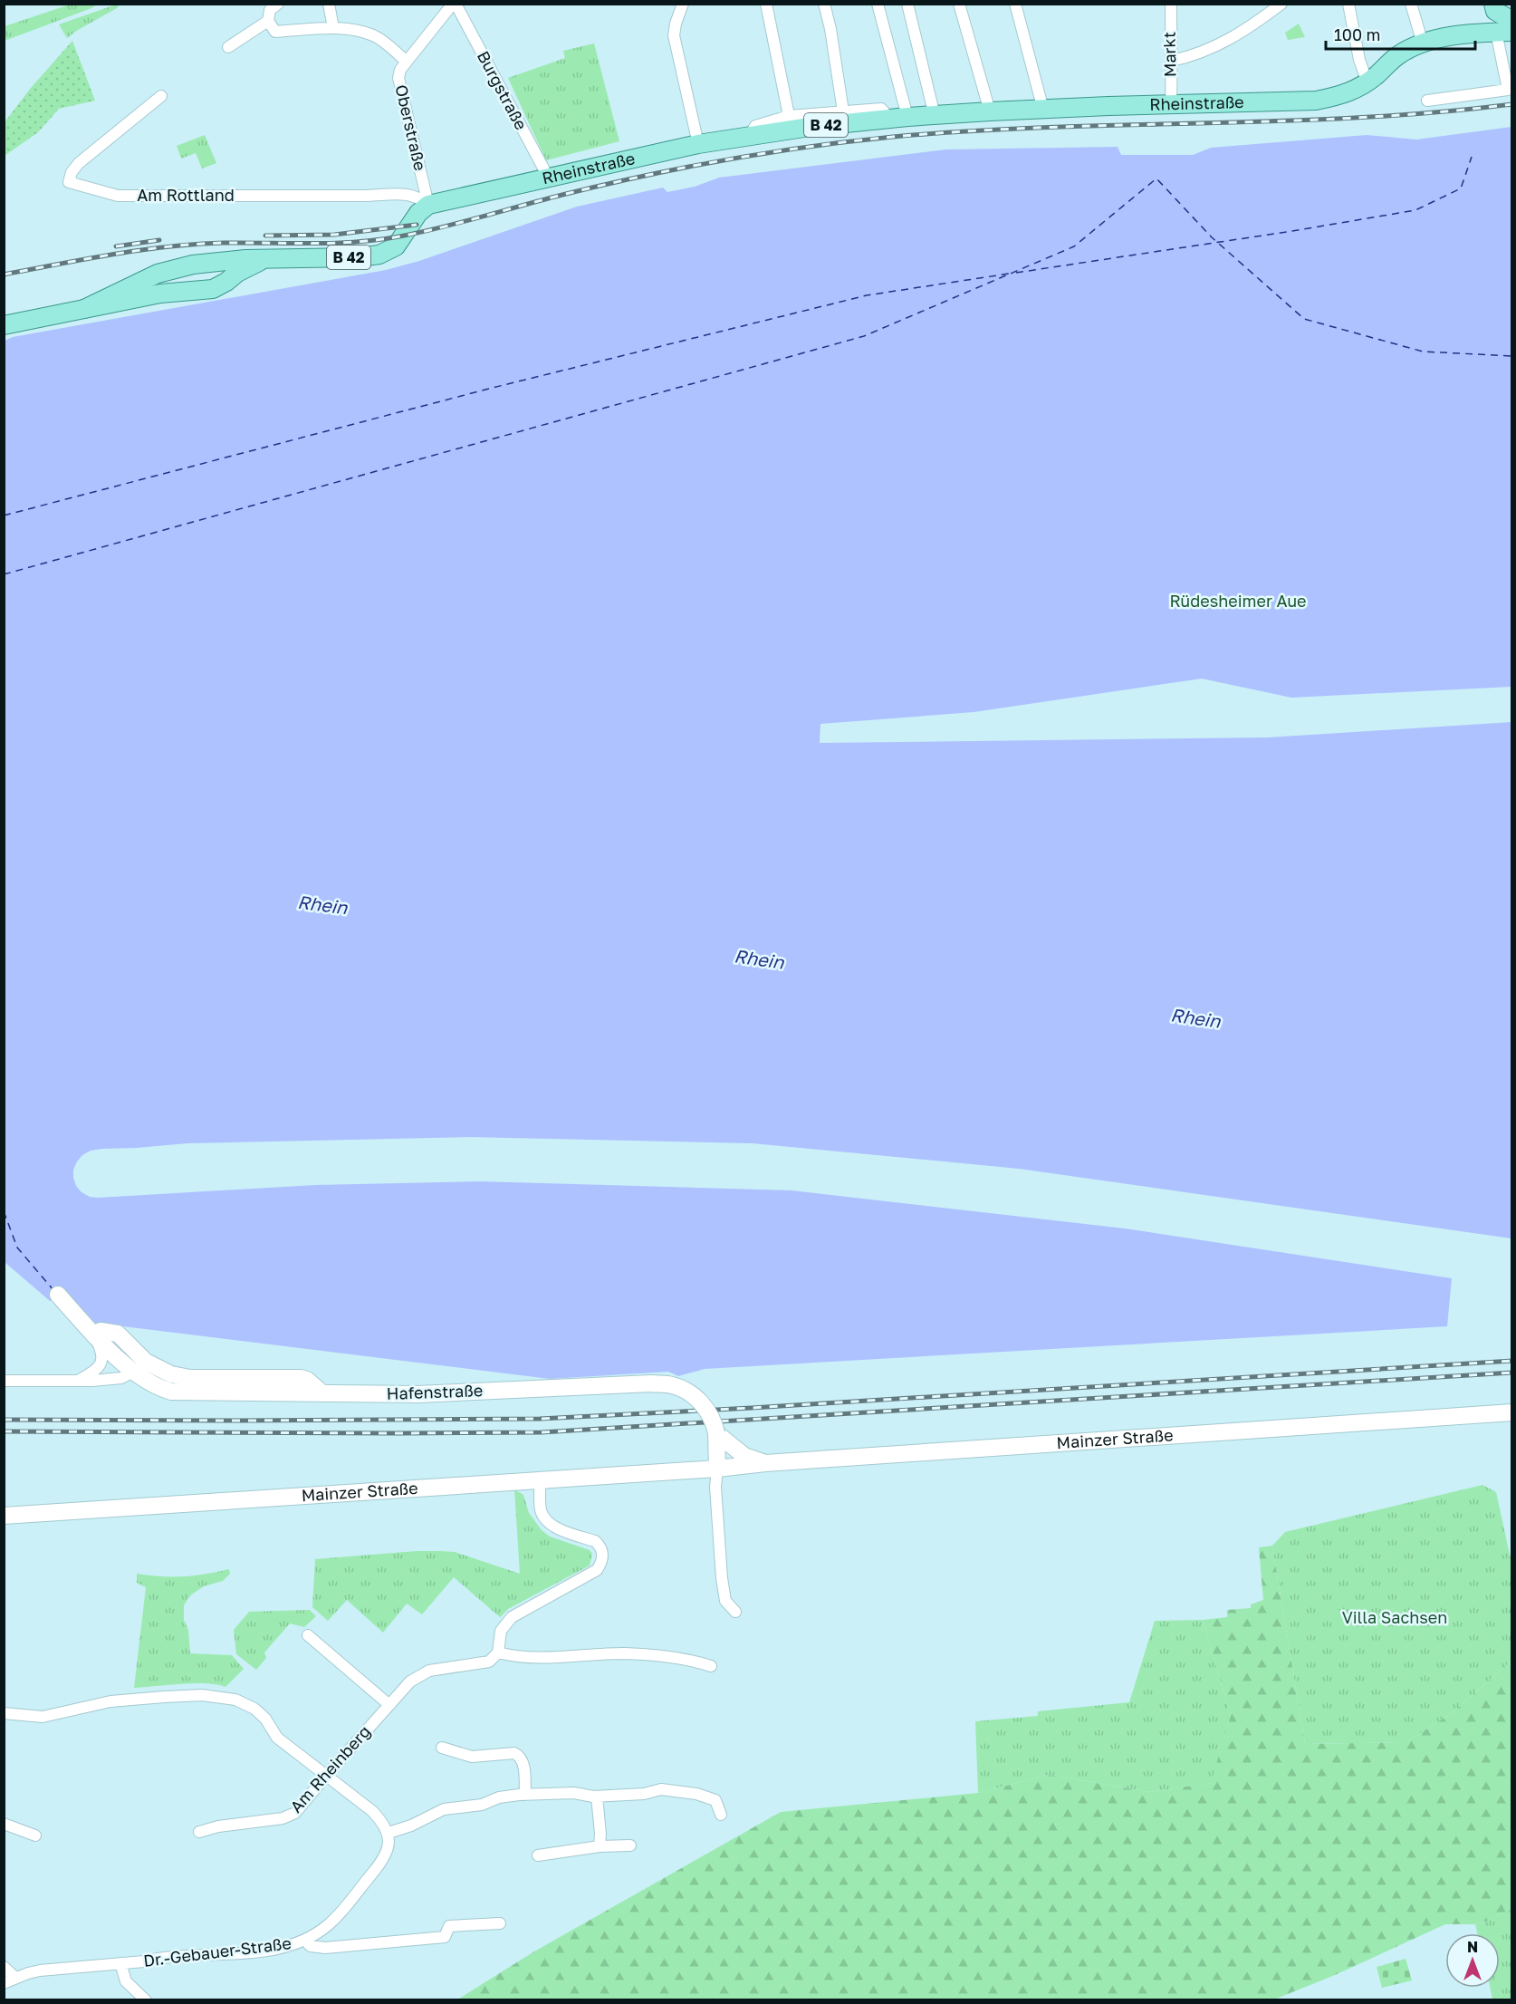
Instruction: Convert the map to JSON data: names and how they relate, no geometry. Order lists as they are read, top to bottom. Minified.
{"streets":{"main road":["Rheinstraße","B 42","Hafenstraße","Mainzer Straße"],"street":["Markt","Burgstraße","Oberstraße","Am Rottland","Am Rheinberg","Dr.-Gebauer-Straße"]},"crossings":[["Markt","Rheinstraße"],["Burgstraße","Rheinstraße"],["Burgstraße","Oberstraße"],["Rheinstraße","B 42"],["Rheinstraße","Oberstraße"],["Rheinstraße","Am Rottland"],["B 42","Oberstraße"],["B 42","Am Rottland"],["Oberstraße","Am Rottland"],["Hafenstraße","Mainzer Straße"]],"water":["Rhein"],"parks":["Rüdesheimer Aue","Villa Sachsen"],"scale_bar":"100 m","north":"top"}
